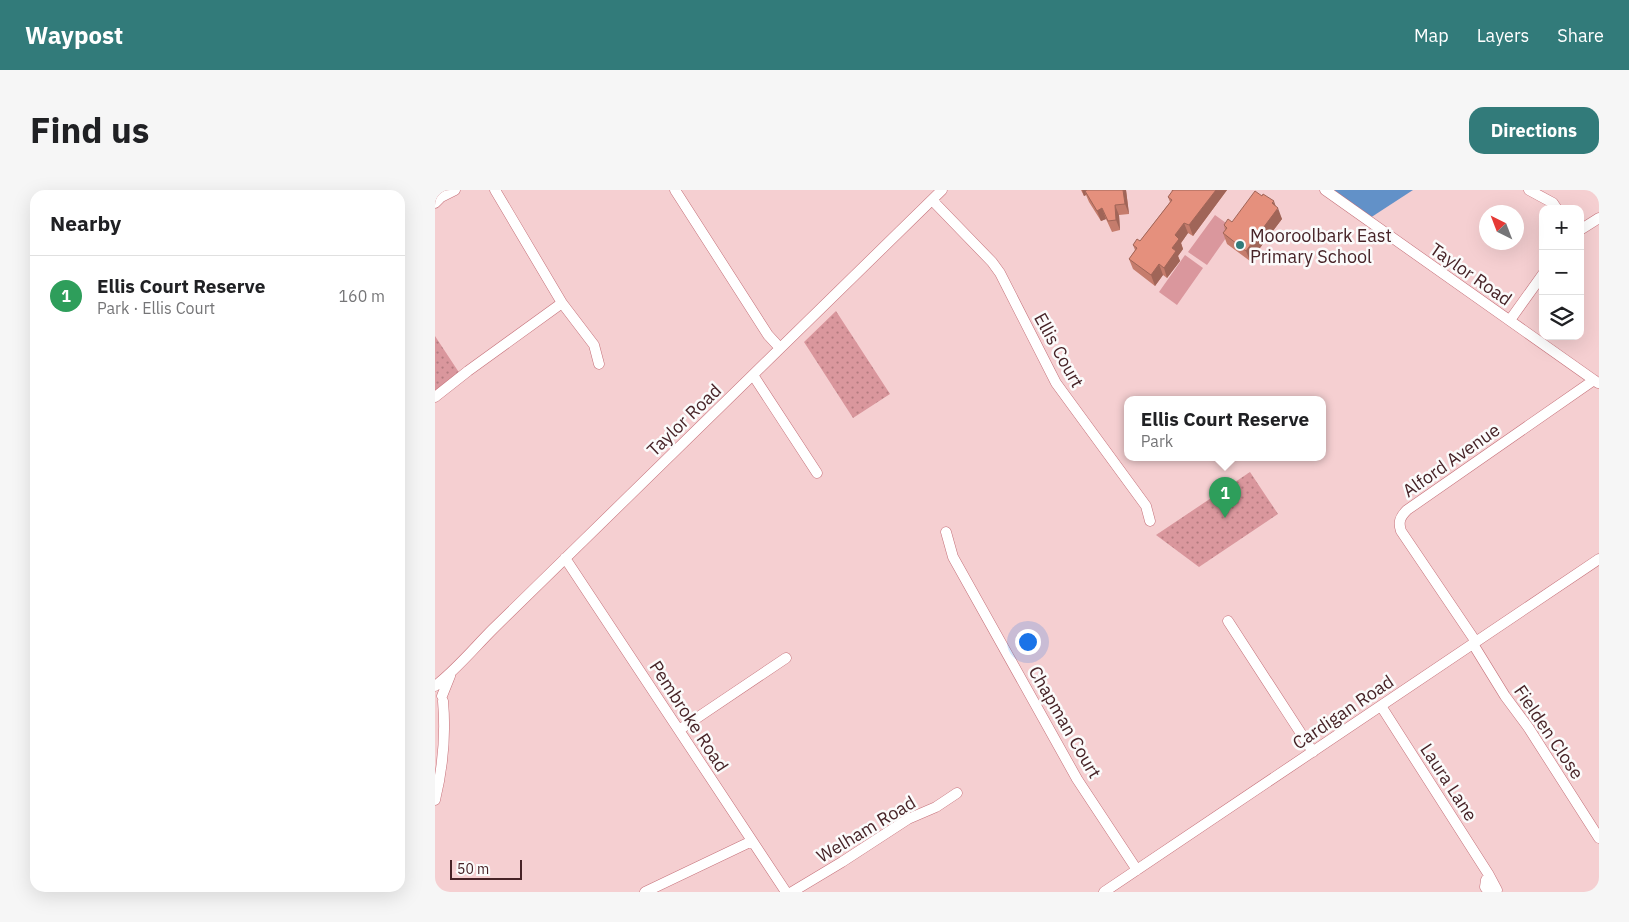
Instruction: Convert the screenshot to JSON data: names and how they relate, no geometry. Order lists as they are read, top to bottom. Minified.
{"streets":{"street":["Taylor Road","Ellis Court","Alford Avenue","Cardigan Road","Pembroke Road","Chapman Court","Fielden Close","Laura Lane","Welham Road"]},"crossings":[["Taylor Road","Ellis Court"],["Taylor Road","Alford Avenue"],["Taylor Road","Pembroke Road"],["Alford Avenue","Cardigan Road"],["Alford Avenue","Fielden Close"],["Cardigan Road","Chapman Court"],["Cardigan Road","Fielden Close"],["Cardigan Road","Laura Lane"]],"places":["Mooroolbark East Primary School"],"scale_bar":"50 m","north":"top left","page":{"header":"Waypost","nav":["Map","Layers","Share"],"title":"Find us","buttons":"Directions","heading":"Nearby","map_buttons":["+","−"],"list":[{"mark":"1","name":"Ellis Court Reserve","note":"Park · Ellis Court","value":"160 m"}],"popup":["Ellis Court Reserve","Park"],"pins":"1","scale":"50 m"}}
